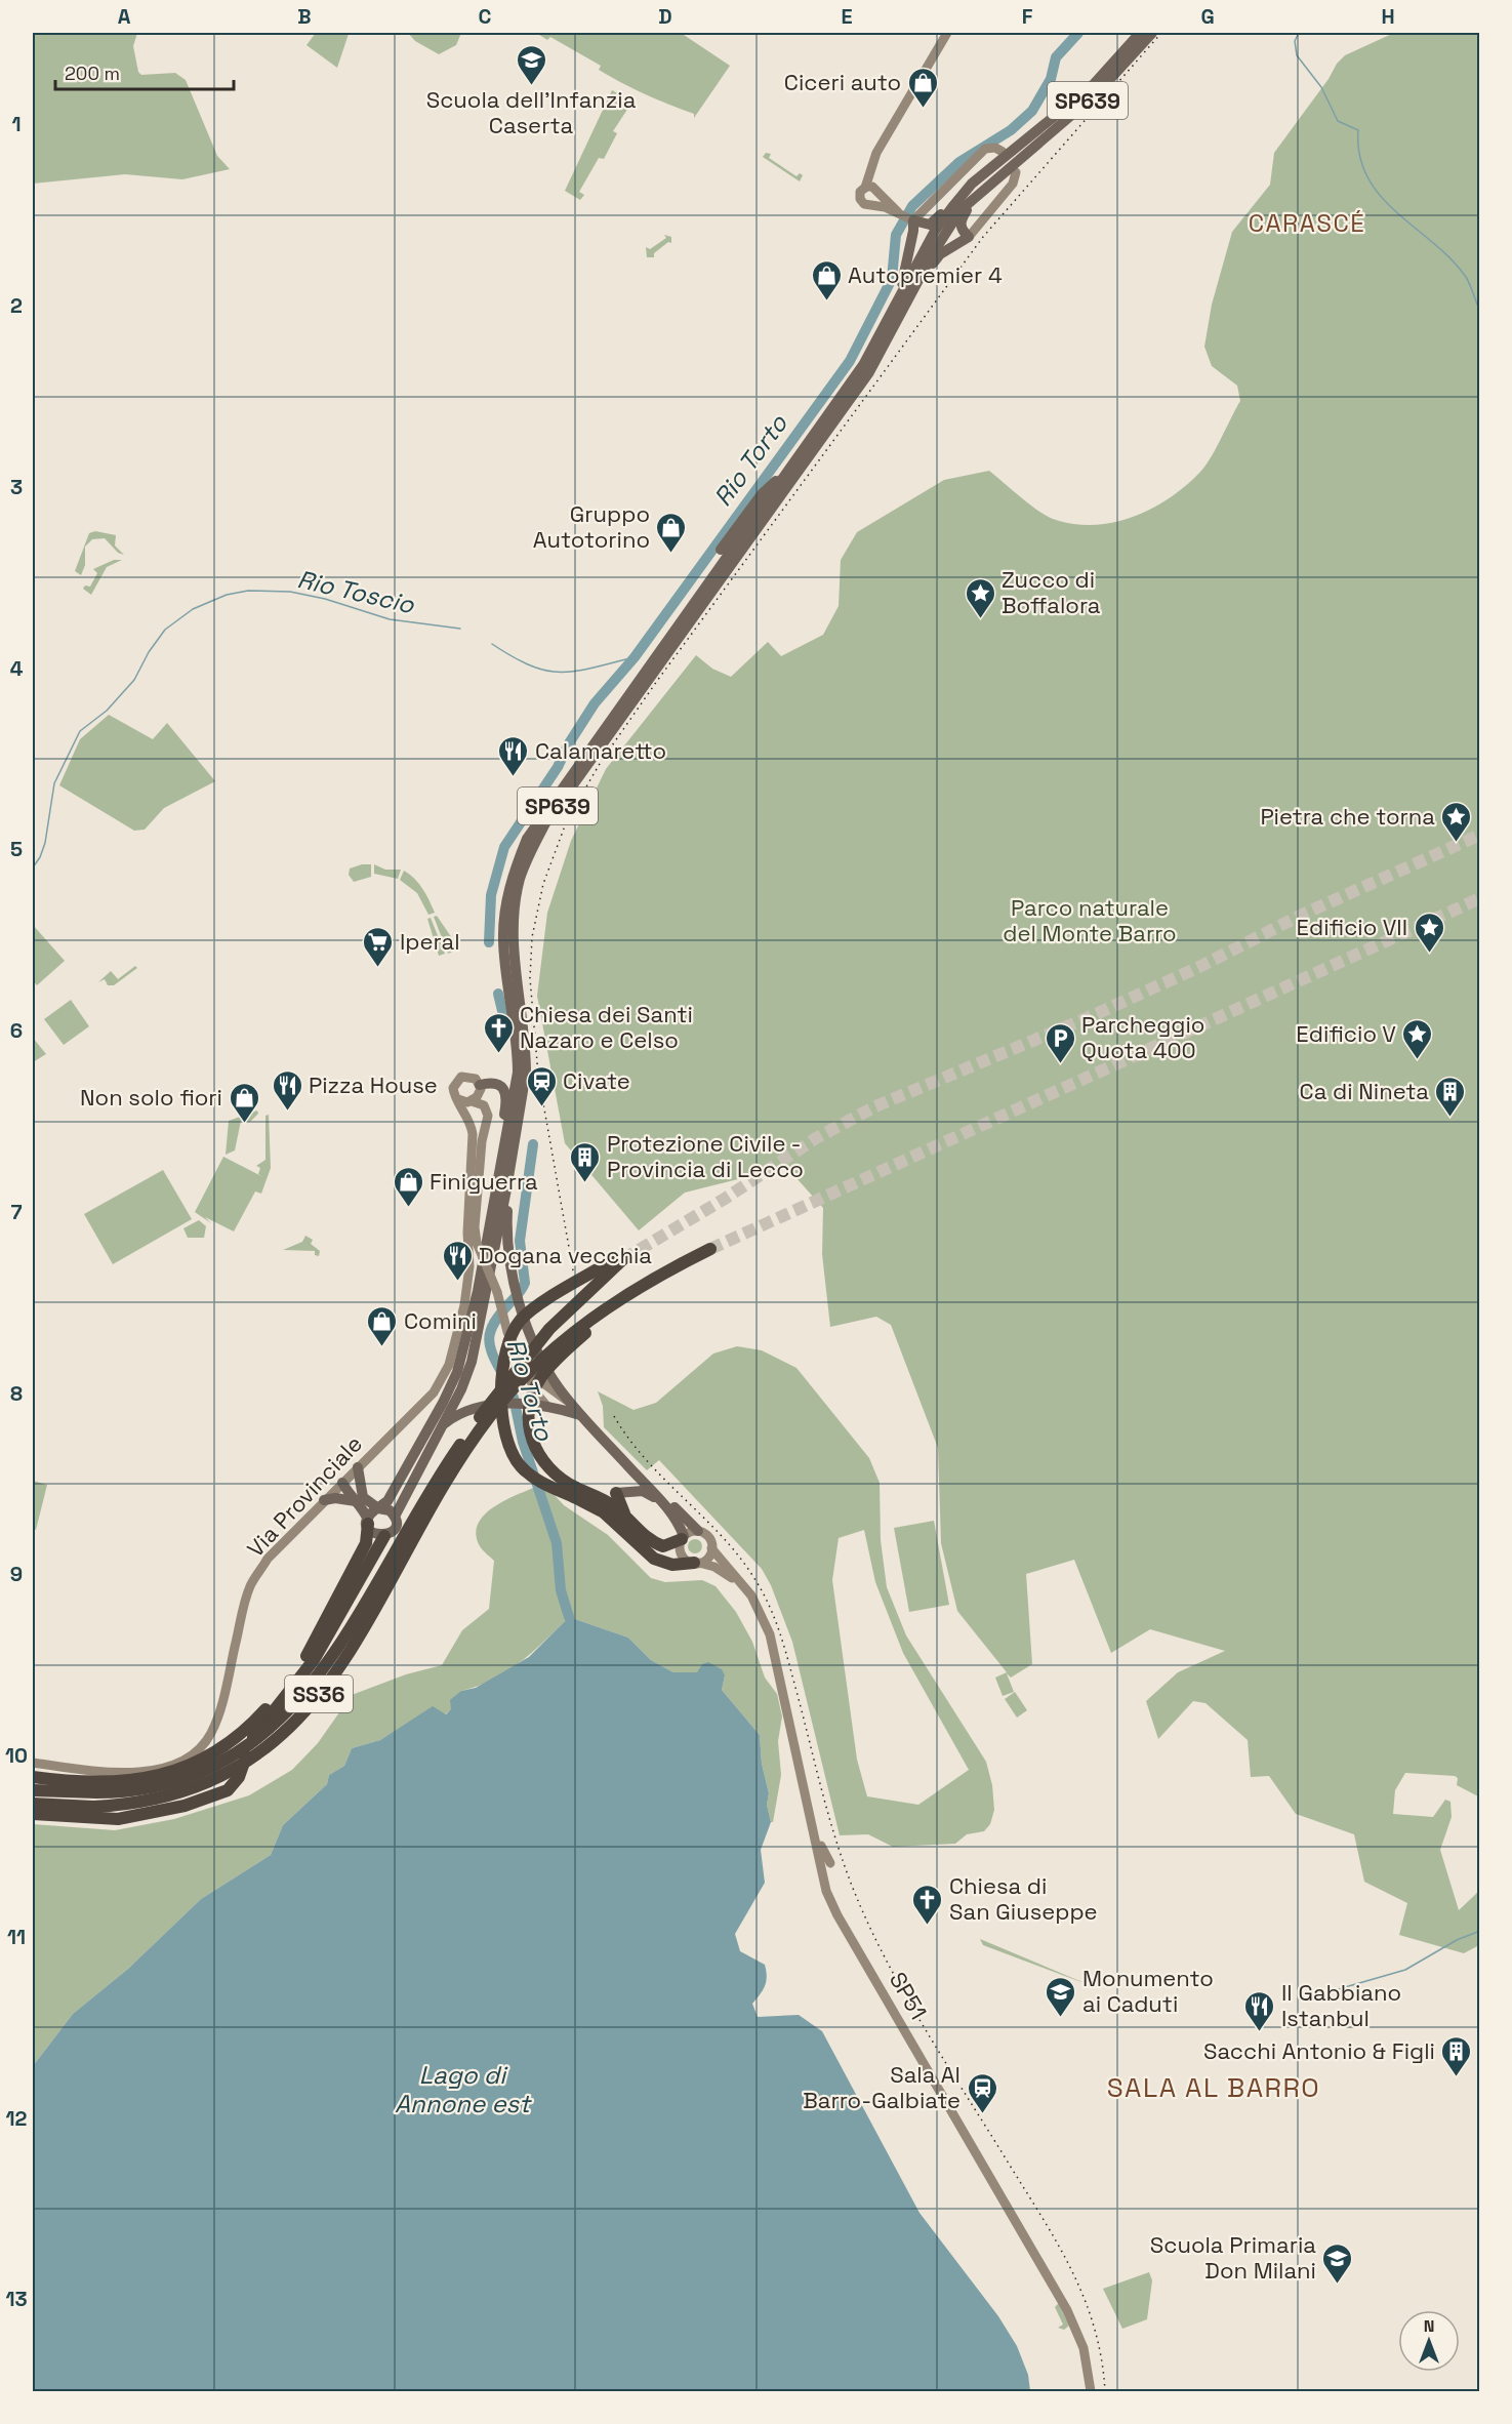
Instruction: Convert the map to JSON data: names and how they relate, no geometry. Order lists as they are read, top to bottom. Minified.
{"streets":{"highway":["SS36"],"main road":["SP639","Via Provinciale","SP51"]},"crossings":[["SP639","SS36"],["SS36","SP51"]],"districts":["CARASCÉ","SALA AL BARRO"],"water":["Rio Torto","Rio Toscio","Lago di Annone est"],"parks":["Parco naturale del Monte Barro"],"places":{"school or university":["Scuola dell’Infanzia Caserta","Monumento ai Caduti","Scuola Primaria Don Milani"],"shop":["Ciceri auto","Autopremier 4","Gruppo Autotorino","Non solo fiori","Finiguerra","Comini"],"place":["Zucco di Boffalora","Pietra che torna","Edificio VII","Edificio V"],"restaurant":["Calamaretto","Pizza House","Dogana vecchia","Il Gabbiano Istanbul"],"supermarket":["Iperal"],"church":["Chiesa dei Santi Nazaro e Celso","Chiesa di San Giuseppe"],"parking":["Parcheggio Quota 400"],"station":["Civate","Sala Al Barro-Galbiate"],"building":["Ca di Nineta","Protezione Civile - Provincia di Lecco","Sacchi Antonio & Figli"]},"scale_bar":"200 m","north":"top","grid":{"columns":["A","B","C","D","E","F","G","H"],"rows":["1","2","3","4","5","6","7","8","9","10","11","12","13"]}}
